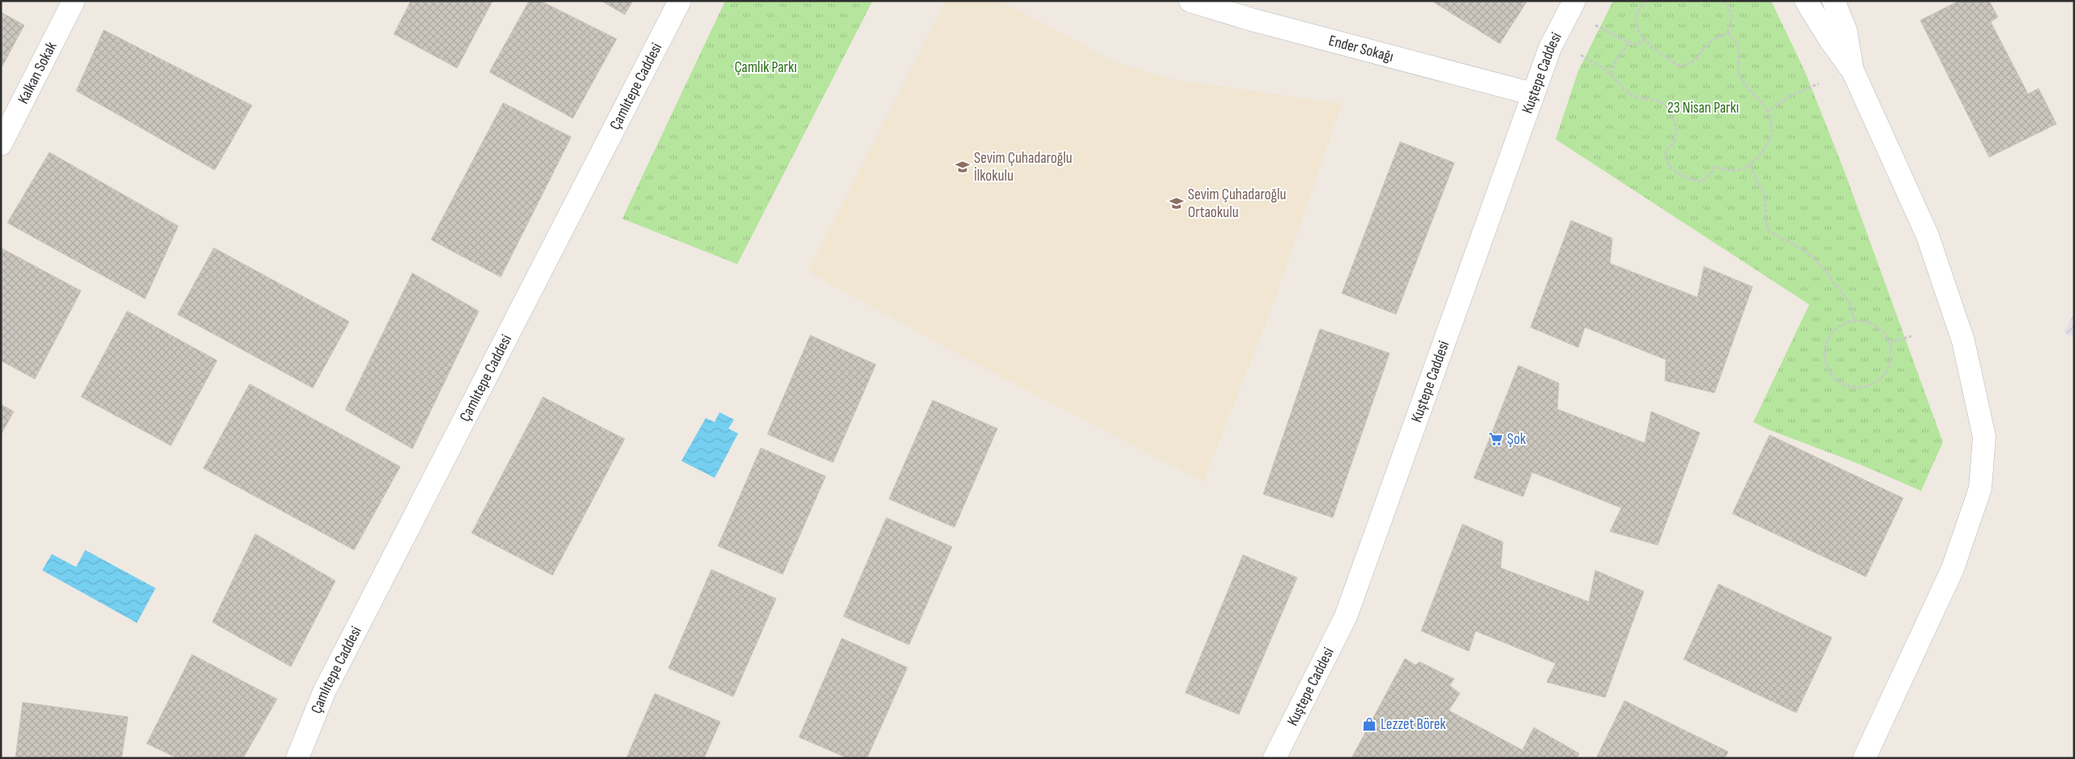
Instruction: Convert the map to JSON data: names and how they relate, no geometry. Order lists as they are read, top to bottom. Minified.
{"streets":{"street":["Ender Sokağı","Kalkan Sokak","Kuştepe Caddesi","Çamlıtepe Caddesi"]},"crossings":[["Ender Sokağı","Kuştepe Caddesi"]],"parks":["Çamlık Parkı","23 Nisan Parkı"],"places":{"school or university":["Sevim Çuhadaroğlu İlkokulu","Sevim Çuhadaroğlu Ortaokulu"],"supermarket":["Şok"],"shop":["Lezzet Börek"]}}
